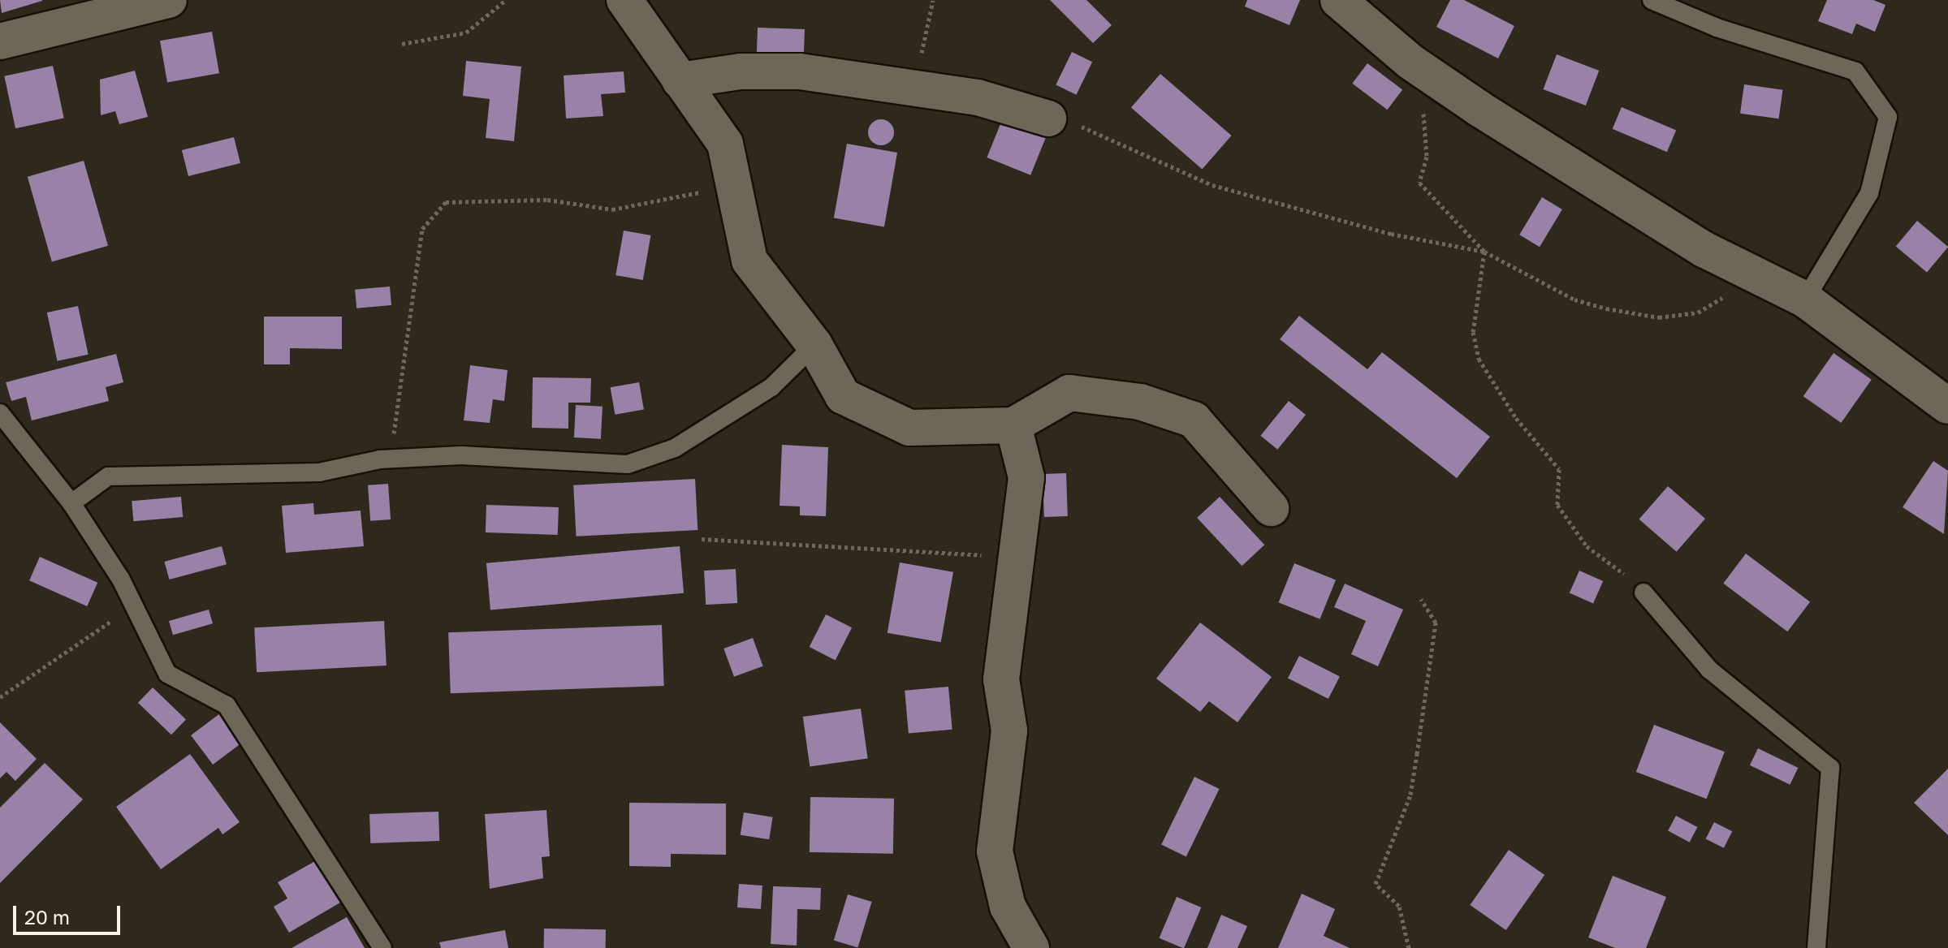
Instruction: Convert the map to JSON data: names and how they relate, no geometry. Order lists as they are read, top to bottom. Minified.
{"scale_bar":"20 m"}
